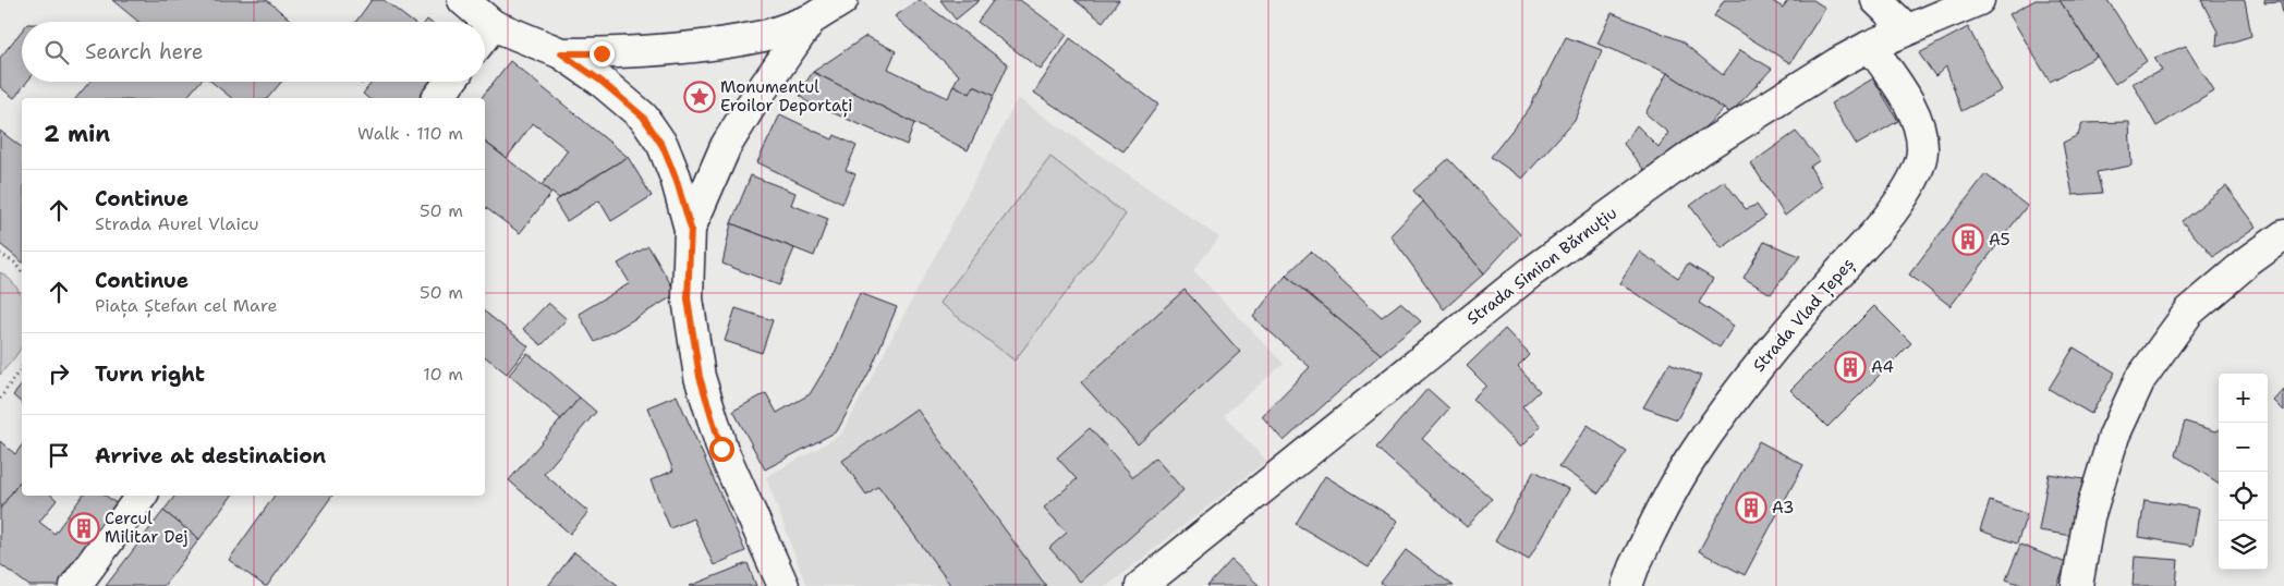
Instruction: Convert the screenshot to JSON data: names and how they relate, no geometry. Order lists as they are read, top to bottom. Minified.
{"streets":{"street":["Strada Simion Bărnuțiu","Strada Vlad Țepeș"]},"crossings":[["Strada Simion Bărnuțiu","Strada Vlad Țepeș"]],"places":{"place":["Monumentul Eroilor Deportați"],"building":["A5","A4","A3","Cercul Militar Dej"]},"page":{"search":"Search here","heading":["2 min","Walk · 110 m"],"list":[["Continue","Strada Aurel Vlaicu","50 m"],["Continue","Piața Ștefan cel Mare","50 m"],["Turn right","10 m"],"Arrive at destination"],"map_buttons":["+","−"]}}
